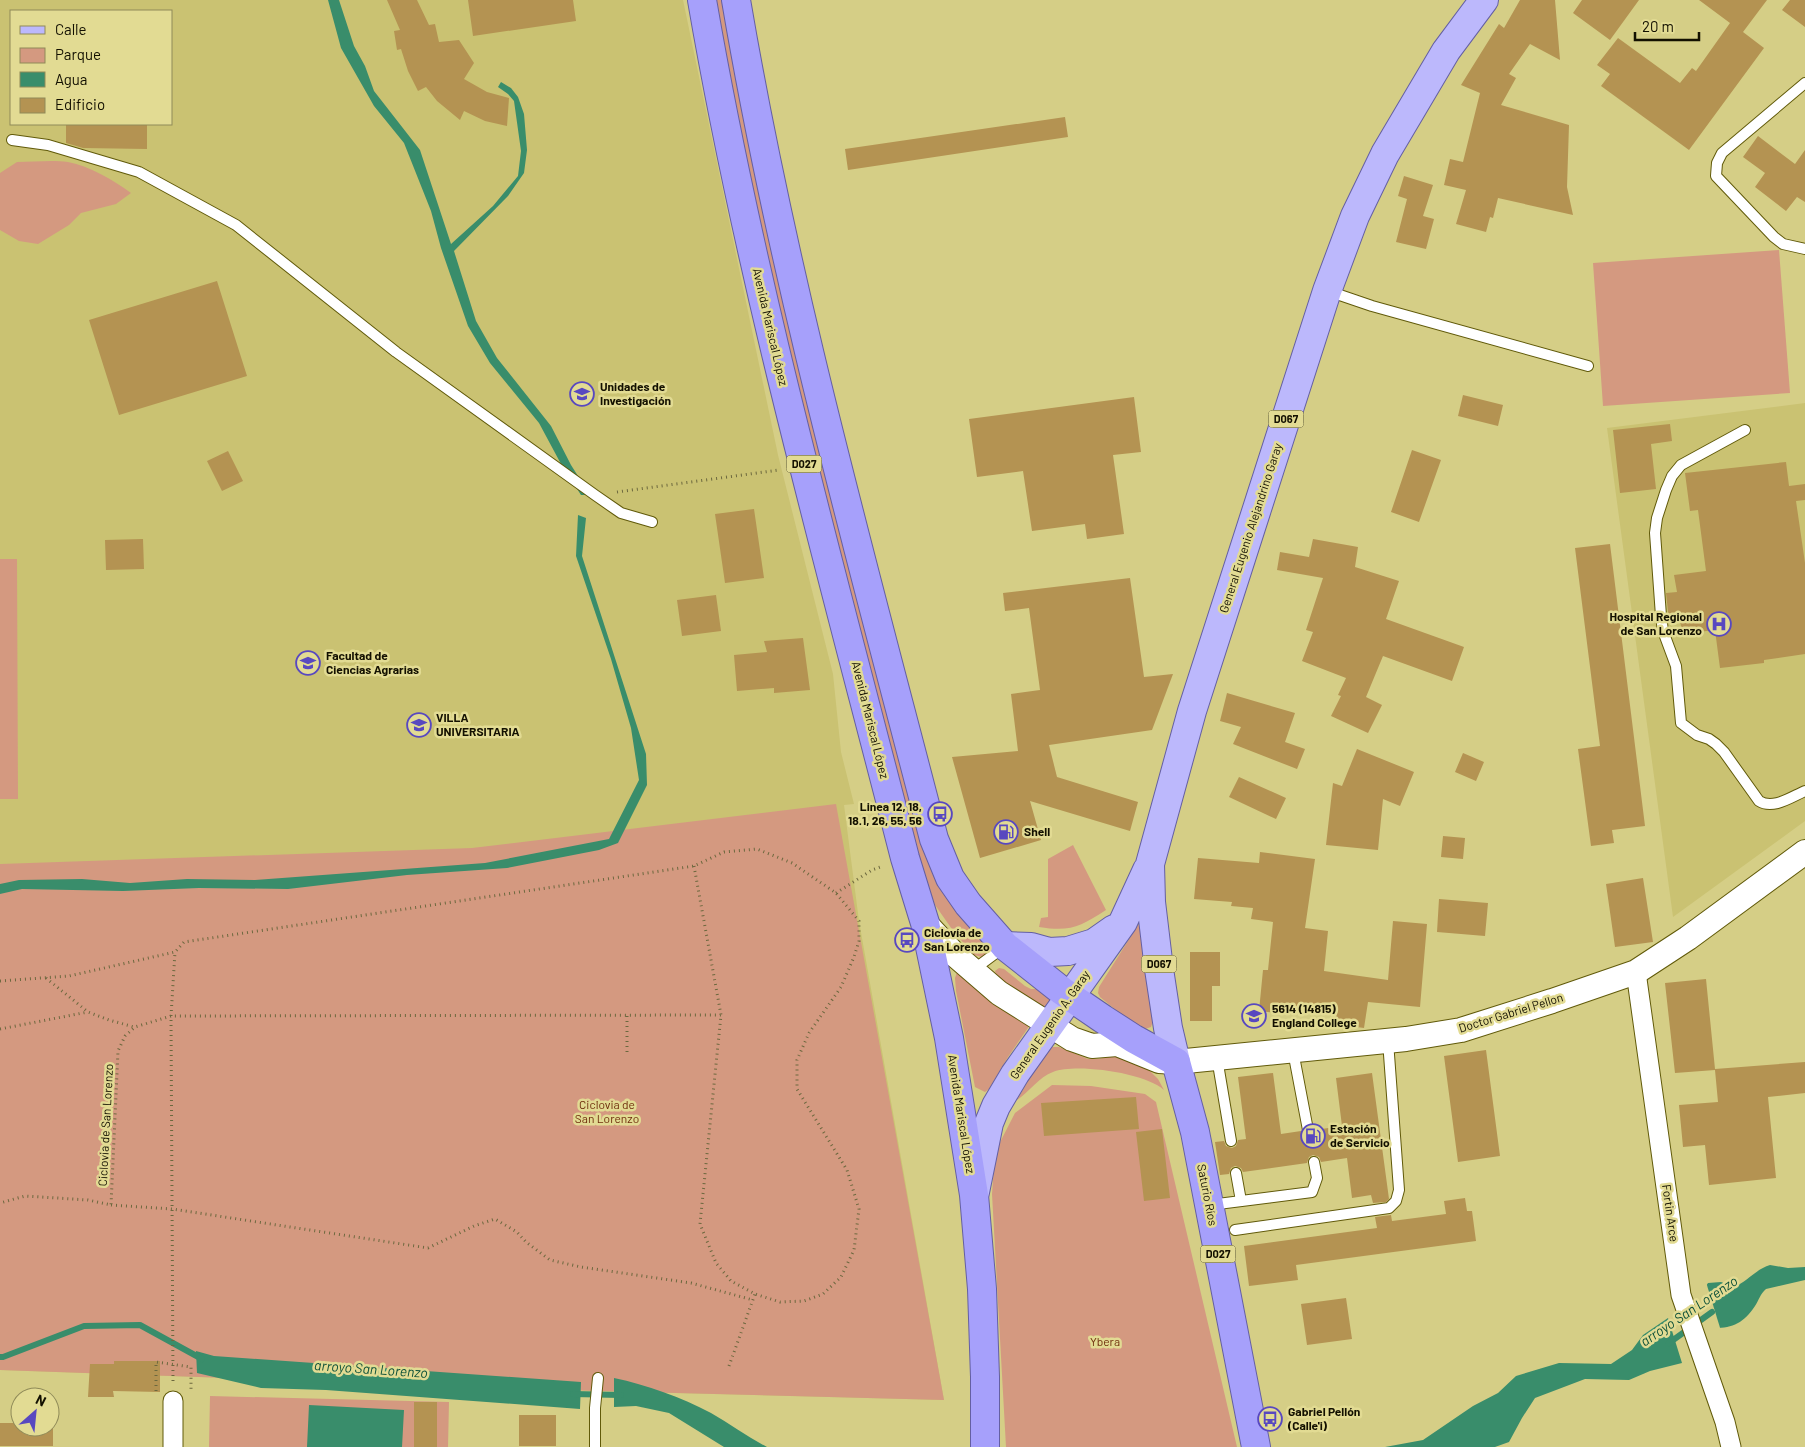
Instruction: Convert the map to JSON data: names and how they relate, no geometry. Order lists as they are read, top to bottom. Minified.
{"streets":{"highway":["Avenida Mariscal López","D027","Saturio Ríos"],"main road":["D067","General Eugenio Alejandrino Garay","General Eugenio A. Garay"],"street":["Doctor Gabriel Pellon","Fortin Arce"],"path":["Ciclovia de San Lorenzo"]},"crossings":[["Avenida Mariscal López","Doctor Gabriel Pellon"],["Avenida Mariscal López","General Eugenio A. Garay"],["D027","General Eugenio Alejandrino Garay"],["D027","Doctor Gabriel Pellon"],["D027","General Eugenio A. Garay"],["D027","Saturio Ríos"],["General Eugenio Alejandrino Garay","Doctor Gabriel Pellon"],["General Eugenio Alejandrino Garay","General Eugenio A. Garay"],["General Eugenio Alejandrino Garay","Saturio Ríos"],["Doctor Gabriel Pellon","General Eugenio A. Garay"],["Doctor Gabriel Pellon","Saturio Ríos"],["Doctor Gabriel Pellon","Fortin Arce"]],"water":["arroyo San Lorenzo"],"parks":["Ciclovia de San Lorenzo","Ybera"],"places":{"school or university":["Unidades de Investigación","Facultad de Ciencias Agrarias","VILLA UNIVERSITARIA","5614 (14815) England College"],"hospital":["Hospital Regional de San Lorenzo"],"bus stop":["Linea 12, 18, 18.1, 26, 55, 56","Ciclovía de San Lorenzo","Gabriel Pellón (Calle'i)"],"fuel station":["Shell","Estación de Servicio"]},"legend":["Calle","Parque","Agua","Edificio"],"scale_bar":"20 m","north":"top right"}
